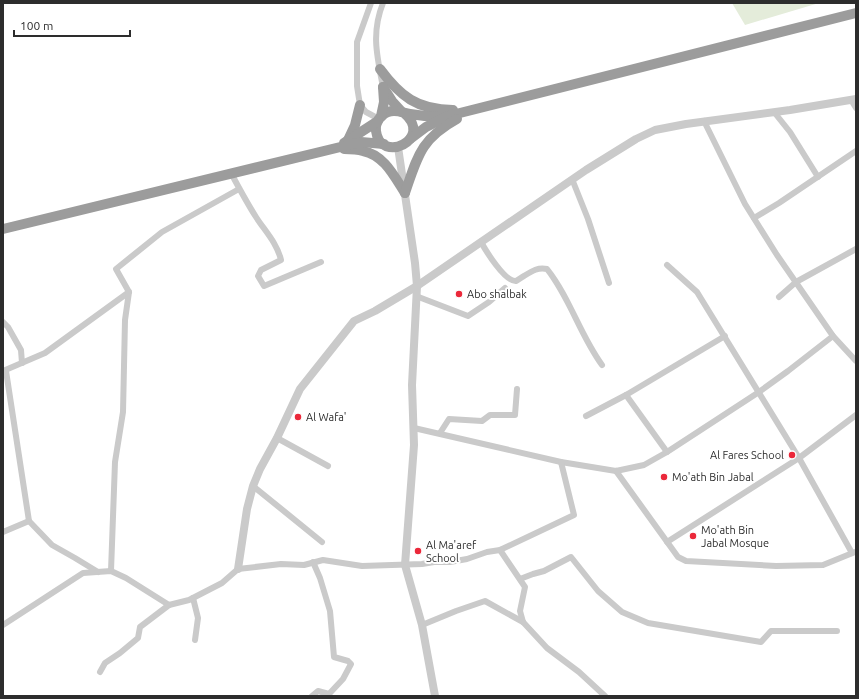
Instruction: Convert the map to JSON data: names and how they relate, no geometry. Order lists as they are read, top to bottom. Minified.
{"places":["Abo shalbak","Al Wafa'","Al Fares School","Mo'ath Bin Jabal","Mo'ath Bin Jabal Mosque","Al Ma'aref School"],"scale_bar":"100 m"}
